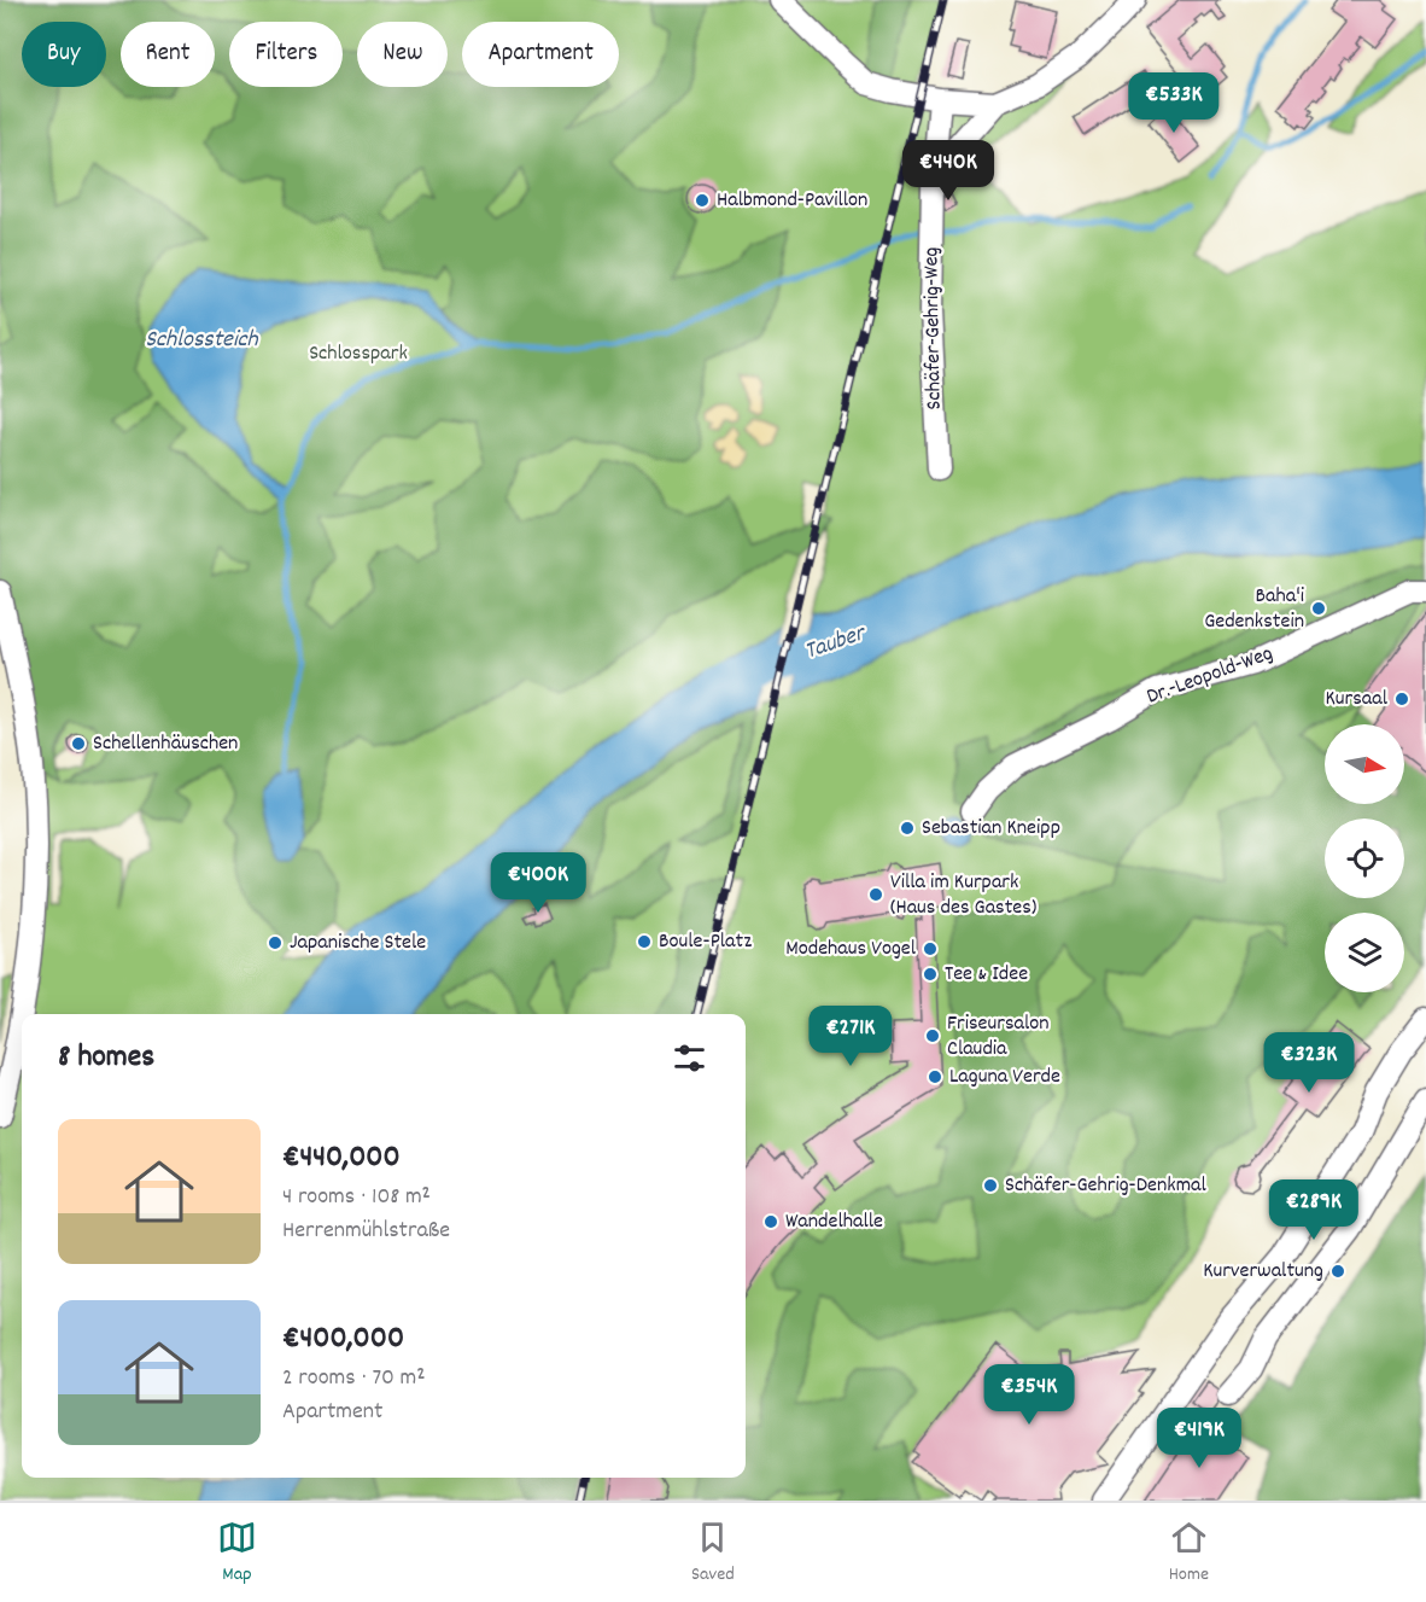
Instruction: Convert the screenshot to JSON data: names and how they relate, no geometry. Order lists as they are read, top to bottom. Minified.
{"streets":{"street":["Schäfer-Gehrig-Weg","Dr.-Leopold-Weg"]},"water":["Schlossteich","Tauber"],"parks":["Schlosspark"],"places":["Halbmond-Pavillon","Baha'i Gedenkstein","Kursaal","Schellenhäuschen","Sebastian Kneipp","Villa im Kurpark (Haus des Gastes)","Boule-Platz","Japanische Stele","Modehaus Vogel","Tee & Idee","Friseursalon Claudia","Laguna Verde","Schäfer-Gehrig-Denkmal","Wandelhalle","Kurverwaltung"],"north":"right","page":{"chip":["Buy","Rent","Filters","New","Apartment"],"price":["€533K","€440K","€400K","€271K","€323K","€289K","€354K","€419K"],"heading":"8 homes","list":[{"name":"€440,000","note":"4 rooms · 108 m² · Herrenmühlstraße"},{"name":"€400,000","note":"2 rooms · 70 m² · Apartment"}],"tabs":["Map","Saved","Home"]}}
